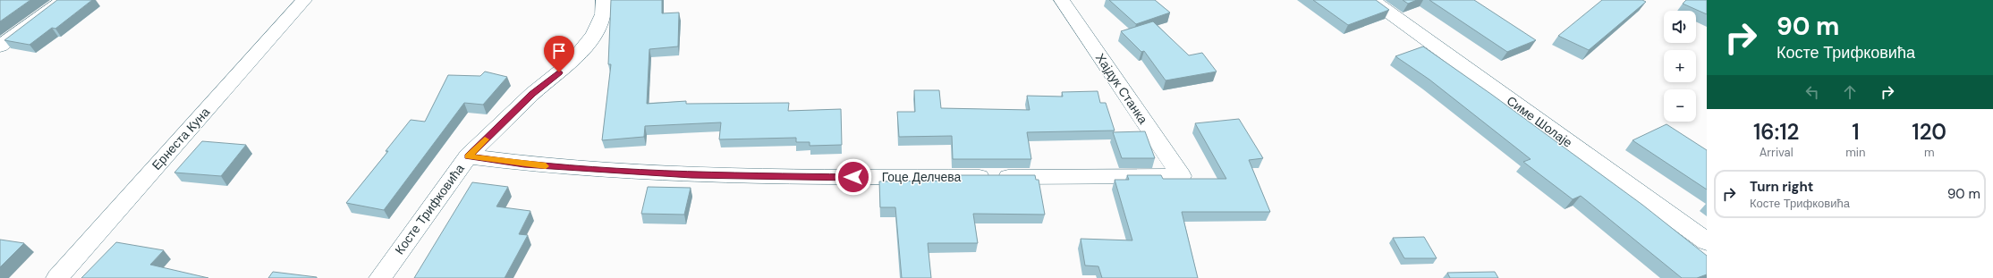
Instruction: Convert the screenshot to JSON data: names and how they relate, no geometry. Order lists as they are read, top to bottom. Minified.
{"streets":{"street":["Хајдук Станка","Симе Шолаје","Ернеста Куна","Гоце Делчева","Косте Трифковића"]},"crossings":[["Хајдук Станка","Гоце Делчева"],["Гоце Делчева","Косте Трифковића"]],"page":{"turn":["90 m","Косте Трифковића"],"map_buttons":["+","−"],"eta":["16:12","Arrival","1","min","120","m"],"list":[{"name":"Turn right","note":"Косте Трифковића","value":"90 m"}]}}
